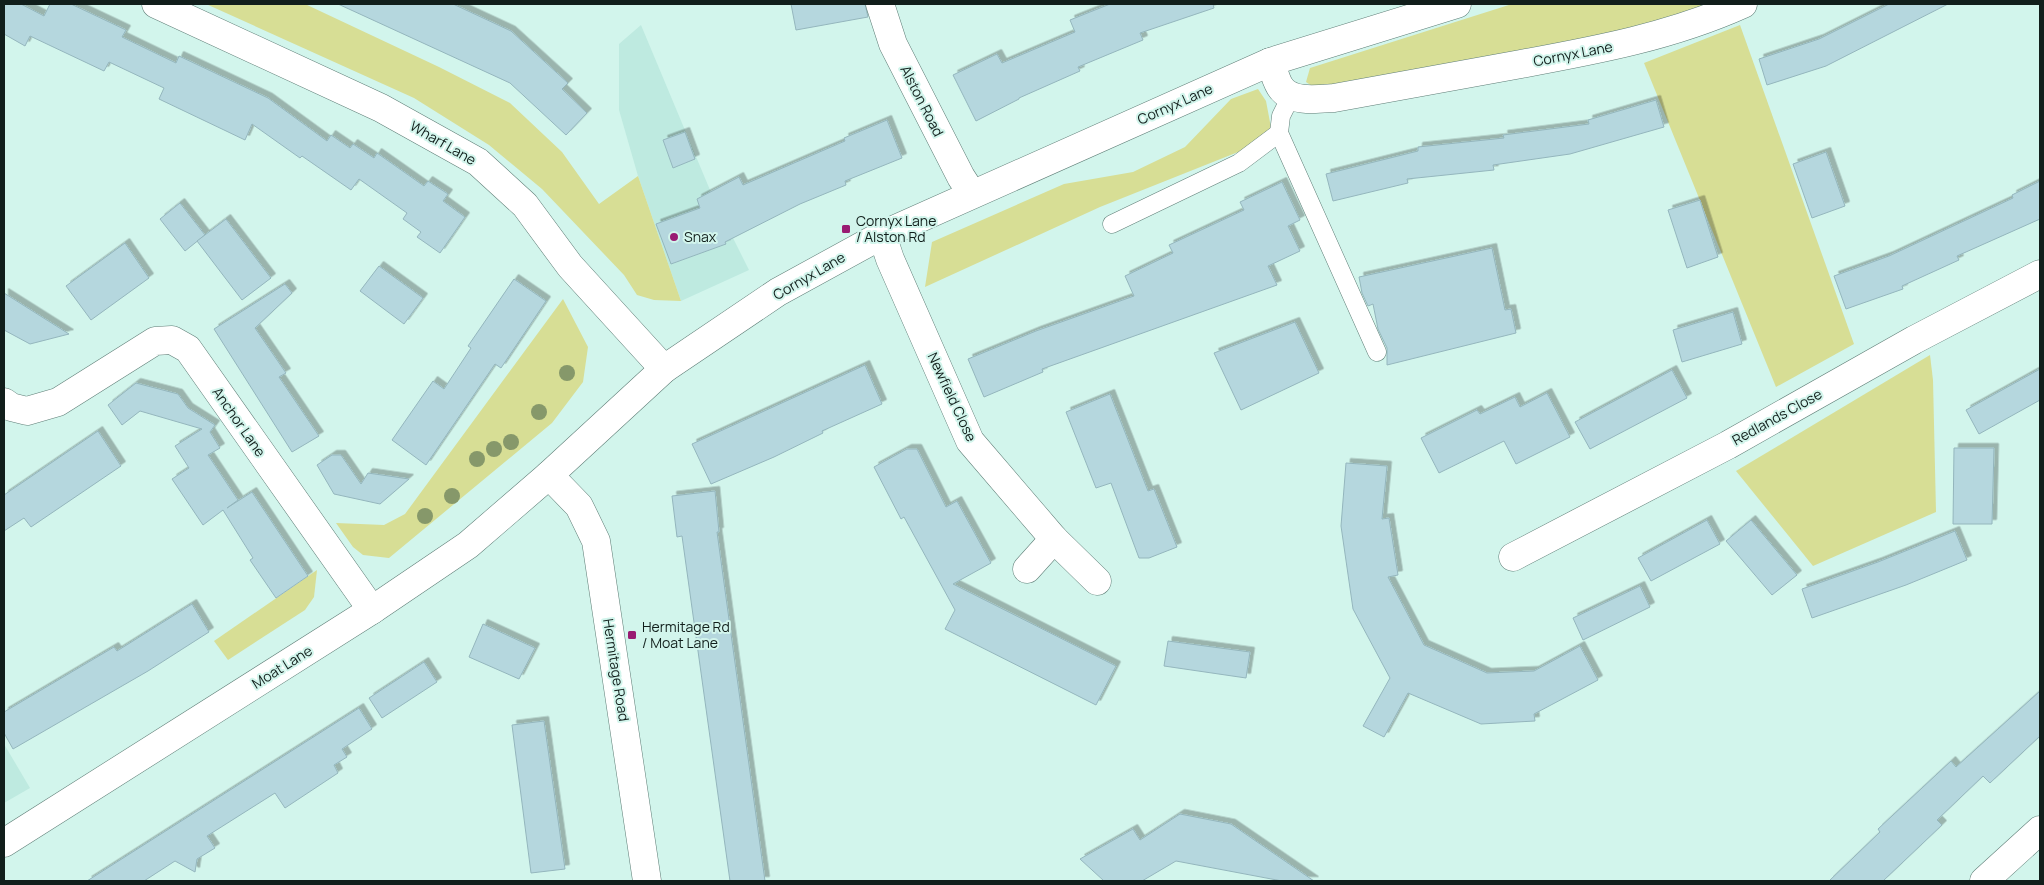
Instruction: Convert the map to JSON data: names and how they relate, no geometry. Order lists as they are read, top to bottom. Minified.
{"streets":{"street":["Cornyx Lane","Alston Road","Wharf Lane","Newfield Close","Redlands Close","Anchor Lane","Moat Lane","Hermitage Road"]},"crossings":[["Cornyx Lane","Alston Road"],["Cornyx Lane","Wharf Lane"],["Cornyx Lane","Newfield Close"],["Cornyx Lane","Moat Lane"],["Cornyx Lane","Hermitage Road"],["Anchor Lane","Moat Lane"],["Moat Lane","Hermitage Road"]],"places":{"transit":["Cornyx Lane / Alston Rd","Hermitage Rd / Moat Lane"],"other":["Snax"]}}
